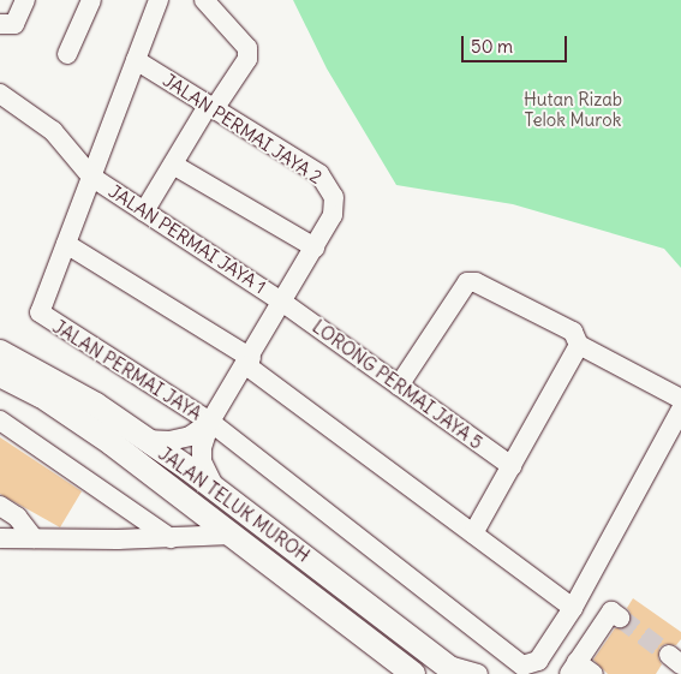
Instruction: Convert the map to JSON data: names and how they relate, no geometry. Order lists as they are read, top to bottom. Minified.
{"streets":{"main road":["JALAN TELUK MUROH"],"street":["JALAN PERMAI JAYA 2","JALAN PERMAI JAYA 1","JALAN PERMAI JAYA","LORONG PERMAI JAYA 5"]},"crossings":[["JALAN PERMAI JAYA 1","LORONG PERMAI JAYA 5"]],"parks":["Hutan Rizab Telok Murok"],"scale_bar":"50 m"}
